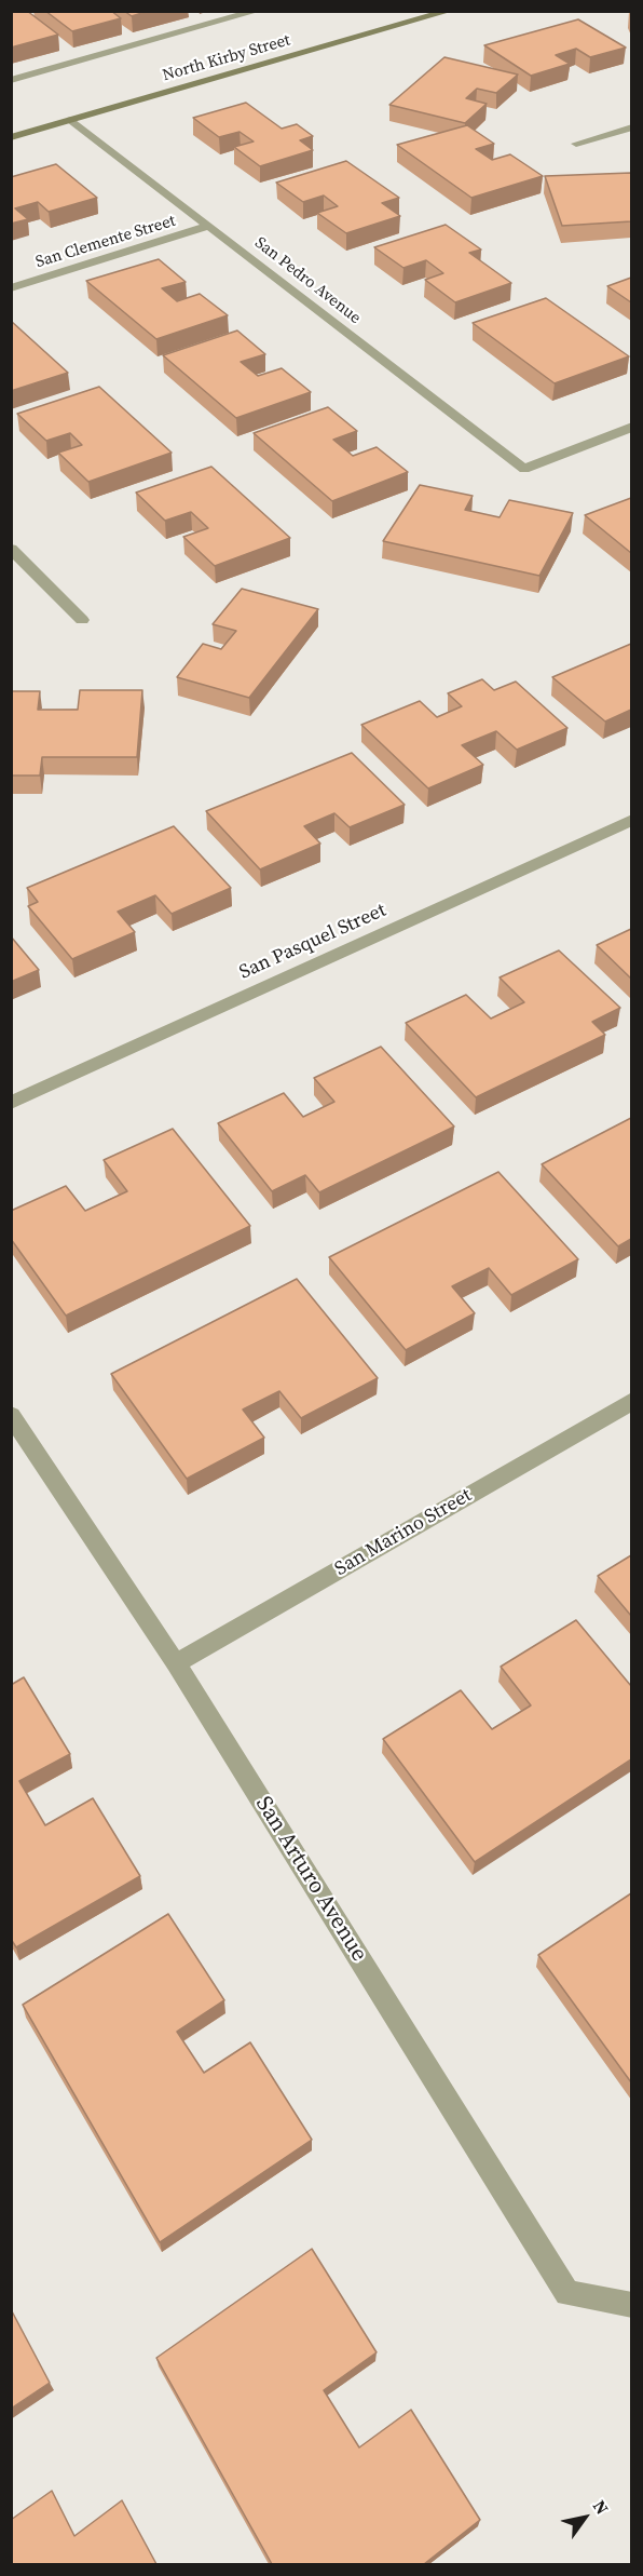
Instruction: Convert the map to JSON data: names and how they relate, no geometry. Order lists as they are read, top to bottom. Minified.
{"streets":{"street":["North Kirby Street","San Clemente Street","San Pedro Avenue","San Pasquel Street","San Marino Street","San Arturo Avenue"]},"crossings":[["North Kirby Street","San Pedro Avenue"],["San Clemente Street","San Pedro Avenue"],["San Marino Street","San Arturo Avenue"]],"north":"top right"}
